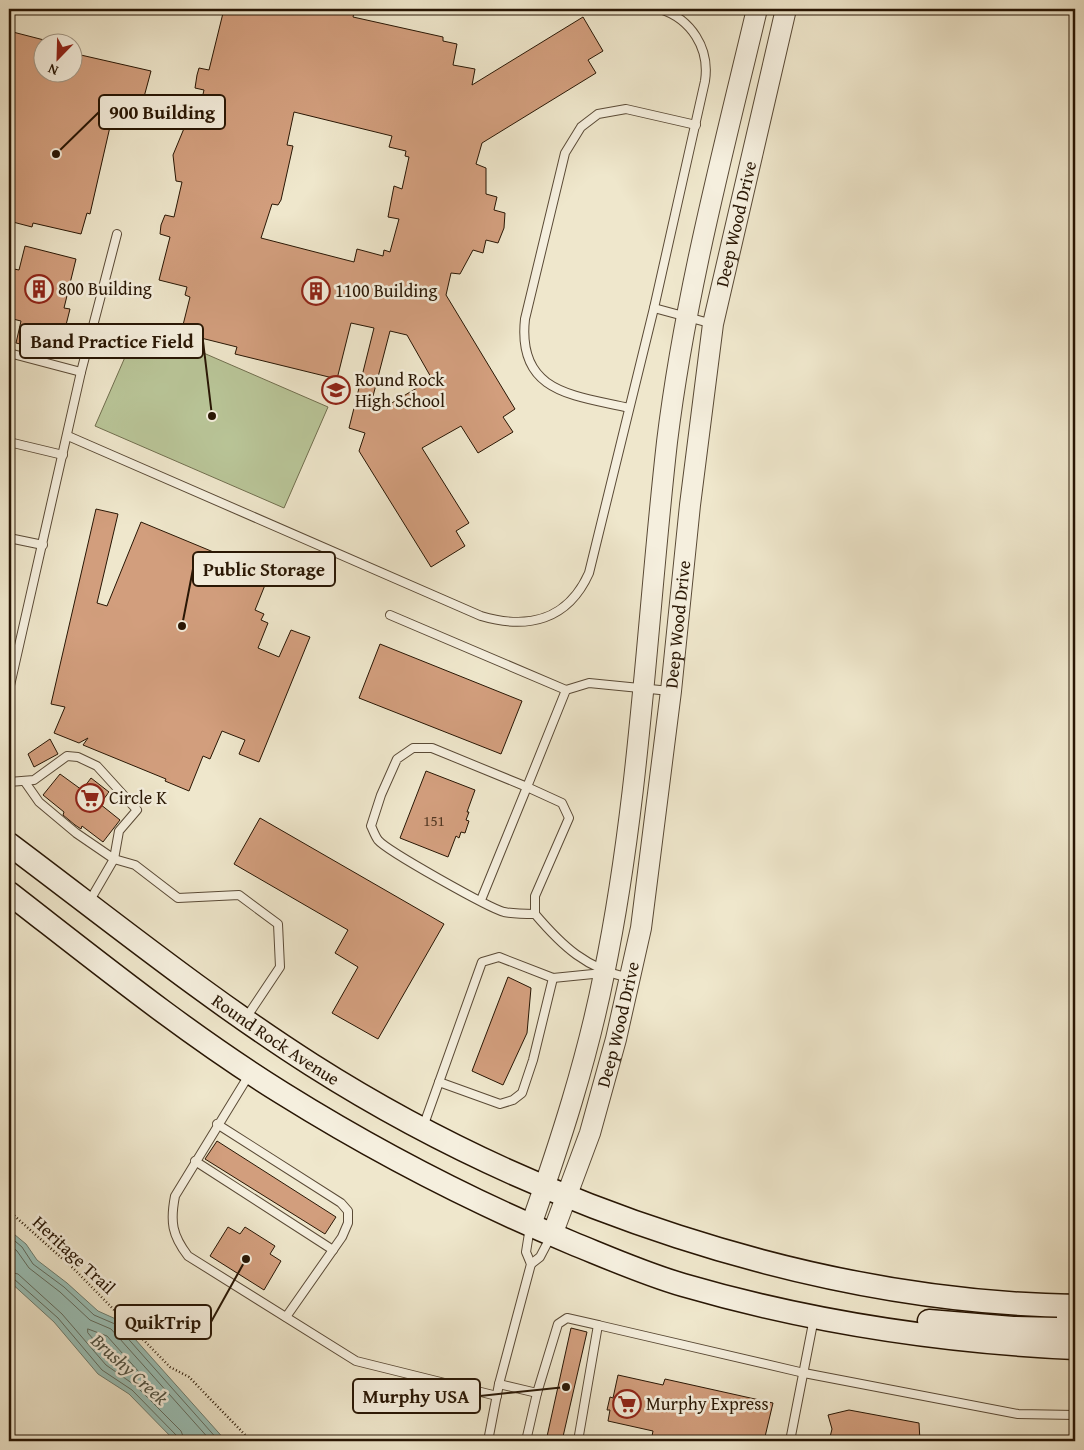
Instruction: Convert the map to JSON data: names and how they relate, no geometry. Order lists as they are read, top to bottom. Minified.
{"streets":{"main road":["Round Rock Avenue"],"street":["Deep Wood Drive"],"path":["Heritage Trail"]},"crossings":[["Deep Wood Drive","Round Rock Avenue"]],"water":["Brushy Creek"],"places":{"other":["900 Building","Band Practice Field","Public Storage","QuikTrip","Murphy USA"],"building":["800 Building","1100 Building"],"school or university":["Round Rock High School"],"supermarket":["Circle K","Murphy Express"]},"house_numbers":["151"],"north":"bottom left"}
